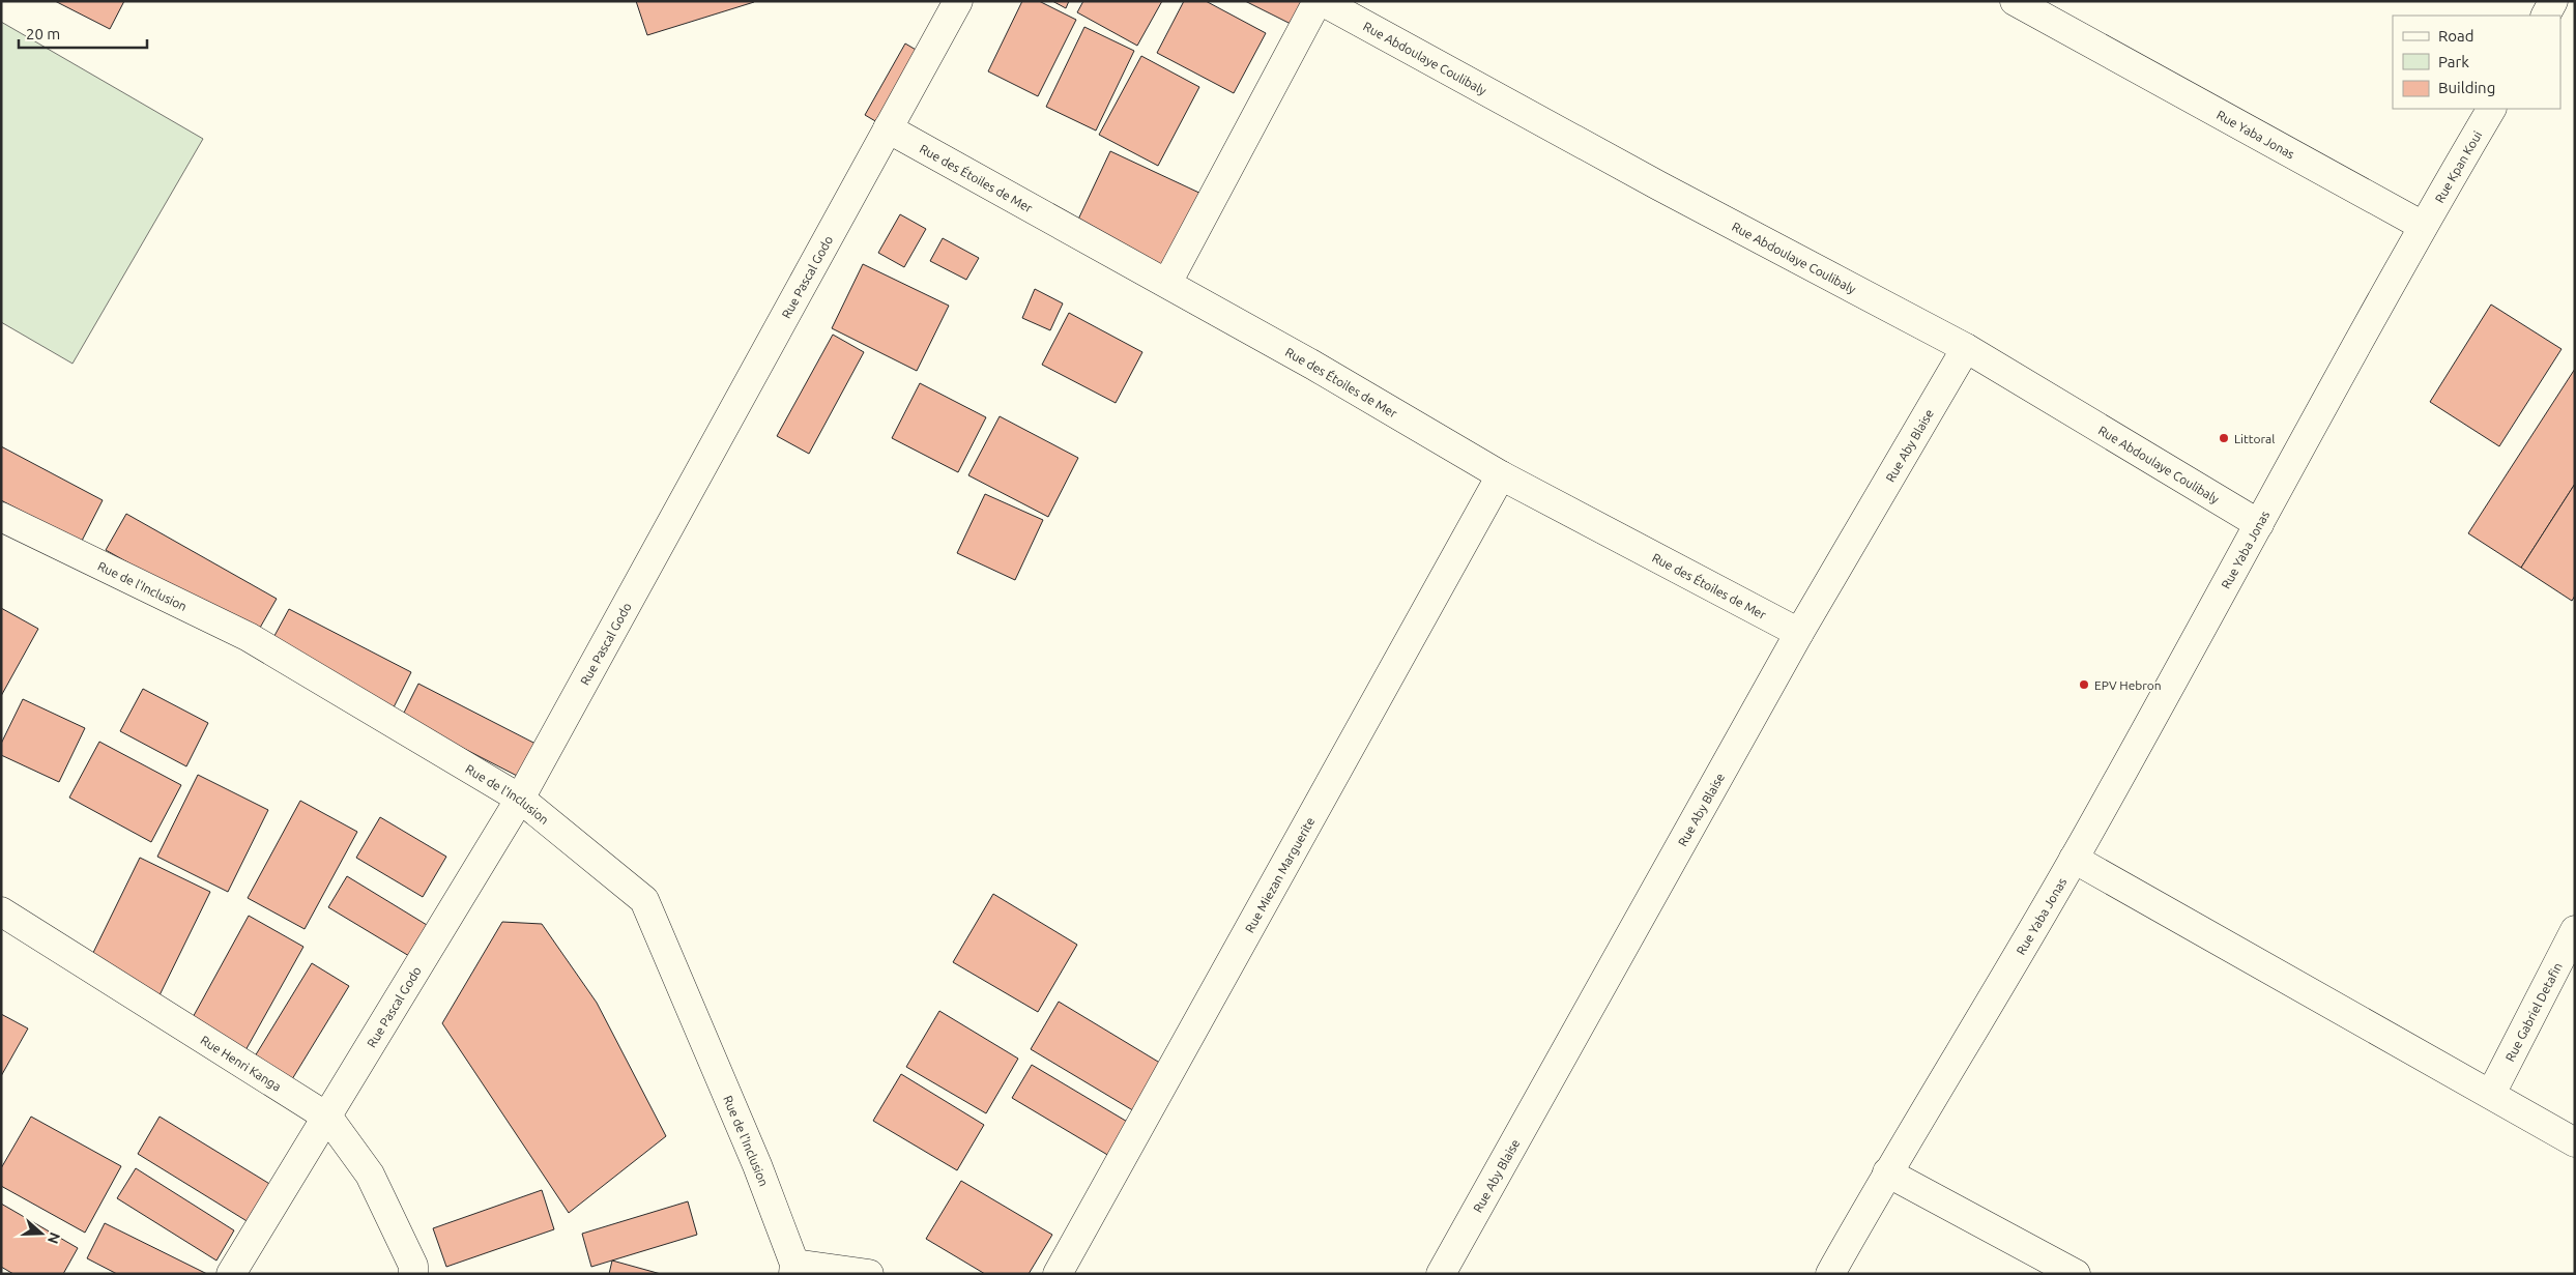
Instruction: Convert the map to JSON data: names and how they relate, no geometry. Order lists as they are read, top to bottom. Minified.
{"streets":{"street":["Rue Abdoulaye Coulibaly","Rue Yaba Jonas","Rue Kpan Koui","Rue des Étoiles de Mer","Rue Pascal Godo","Rue Aby Blaise","Rue de l'Inclusion","Rue Miezan Marguerite","Rue Gabriel Detafin","Rue Henri Kanga"]},"crossings":[["Rue Abdoulaye Coulibaly","Rue Yaba Jonas"],["Rue Abdoulaye Coulibaly","Rue Aby Blaise"],["Rue Yaba Jonas","Rue Kpan Koui"],["Rue des Étoiles de Mer","Rue Pascal Godo"],["Rue des Étoiles de Mer","Rue Aby Blaise"],["Rue des Étoiles de Mer","Rue Miezan Marguerite"],["Rue Pascal Godo","Rue de l'Inclusion"],["Rue Pascal Godo","Rue Henri Kanga"]],"places":["Littoral","EPV Hebron"],"legend":["Road","Park","Building"],"scale_bar":"20 m","north":"right"}
